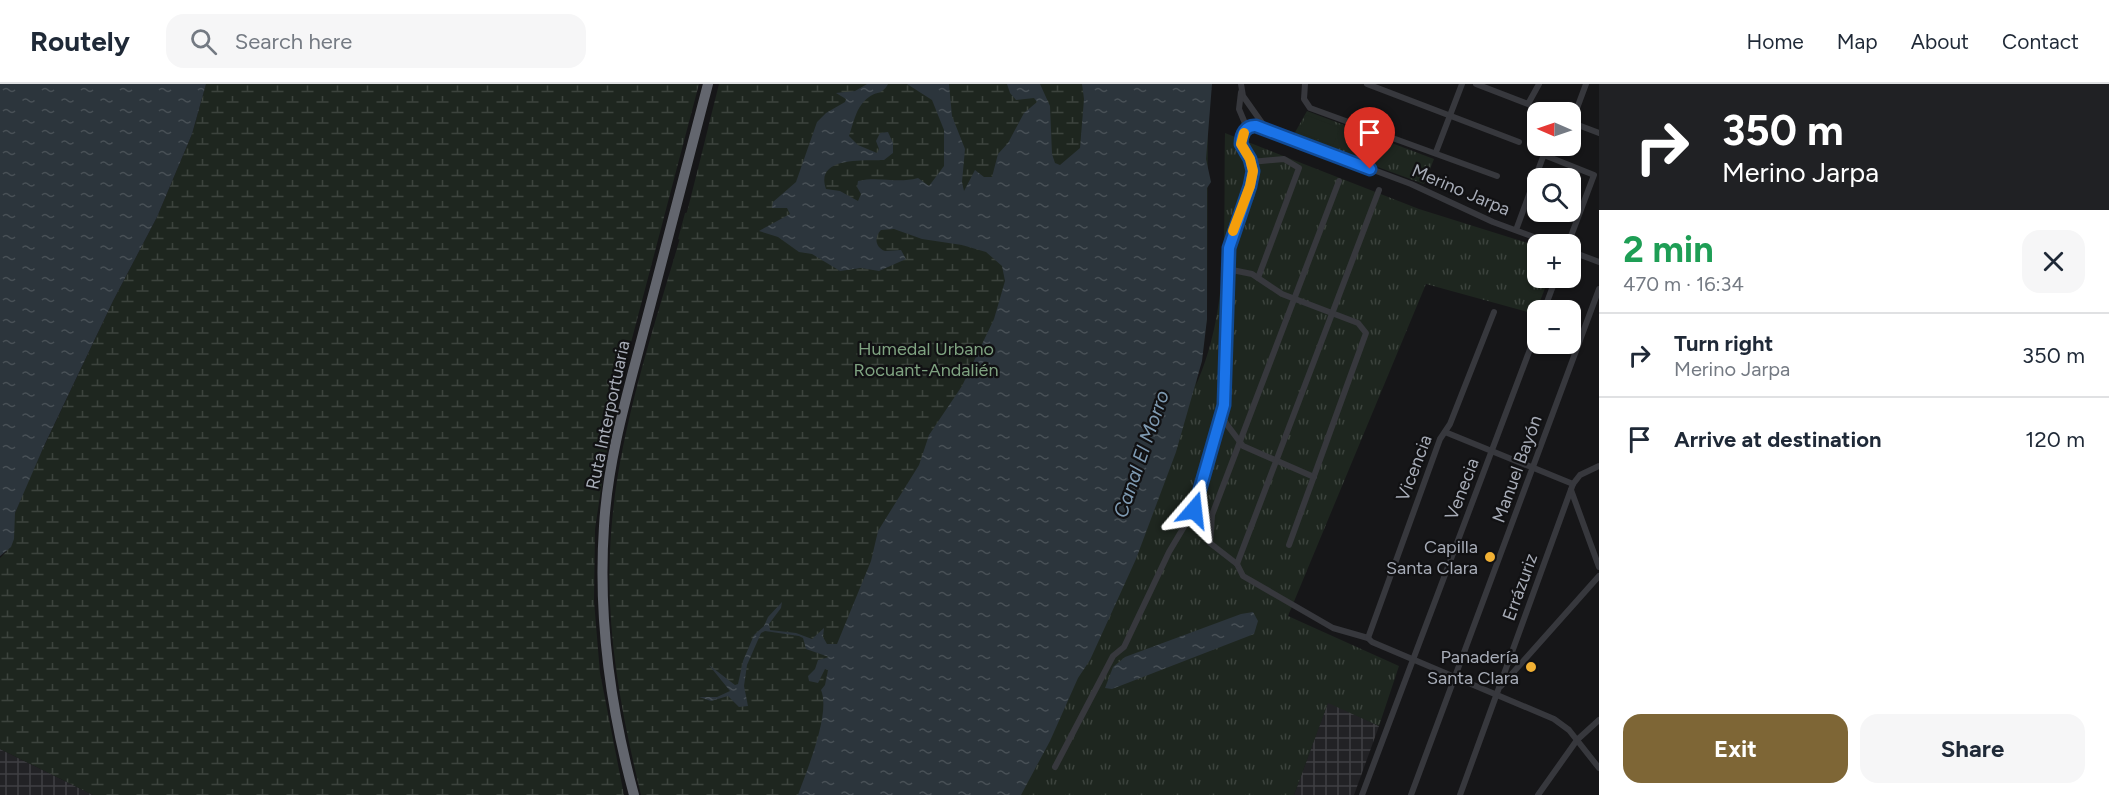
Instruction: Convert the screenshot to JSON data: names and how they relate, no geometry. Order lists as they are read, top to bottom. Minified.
{"streets":{"highway":["Ruta Interportuaria"],"street":["Merino Jarpa","Vicencia","Manuel Bayón","Venecia","Errázuriz"]},"water":["Canal El Morro"],"parks":["Humedal Urbano Rocuant-Andalién"],"places":["Capilla Santa Clara","Panadería Santa Clara"],"north":"left","page":{"header":"Routely","search":"Search here","nav":["Home","Map","About","Contact"],"turn":["350 m","Merino Jarpa"],"map_buttons":["+","−"],"heading":["2 min","470 m · 16:34"],"list":[{"name":"Turn right","note":"Merino Jarpa","value":"350 m"},{"name":"Arrive at destination","value":"120 m"}],"buttons":["Exit","Share"]}}
